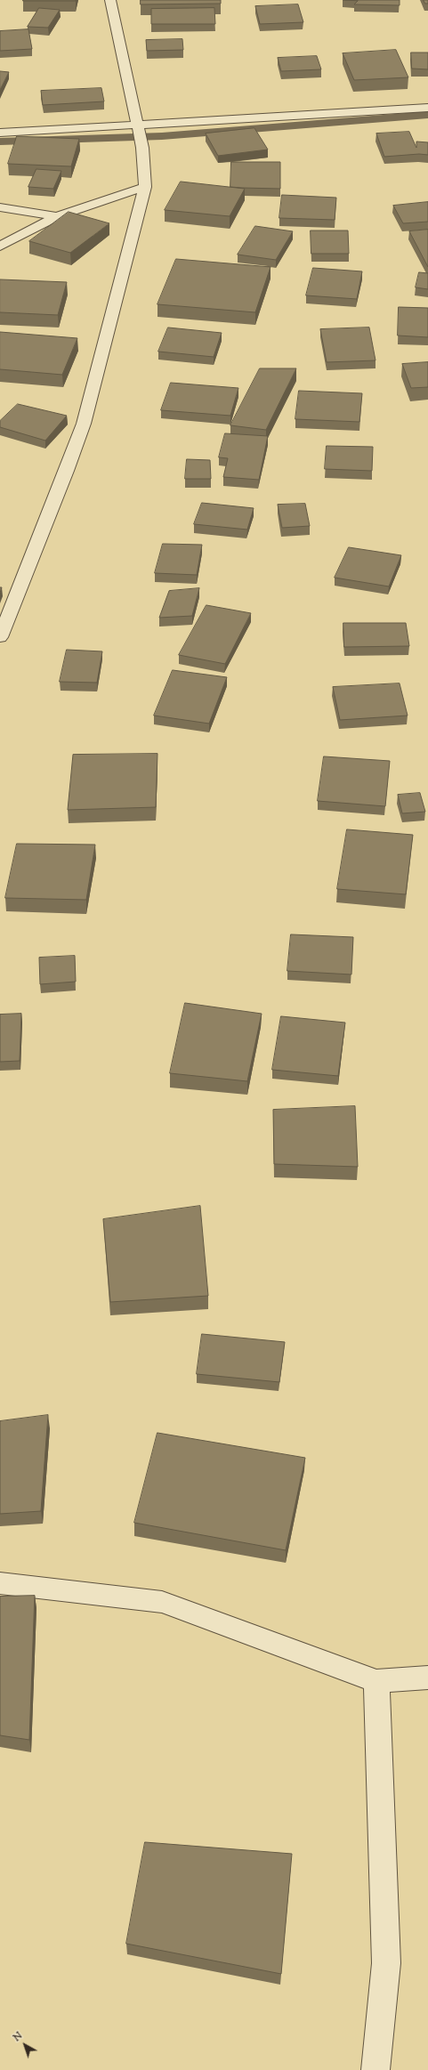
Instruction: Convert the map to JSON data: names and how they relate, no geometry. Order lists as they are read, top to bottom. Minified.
{"north":"top left"}
